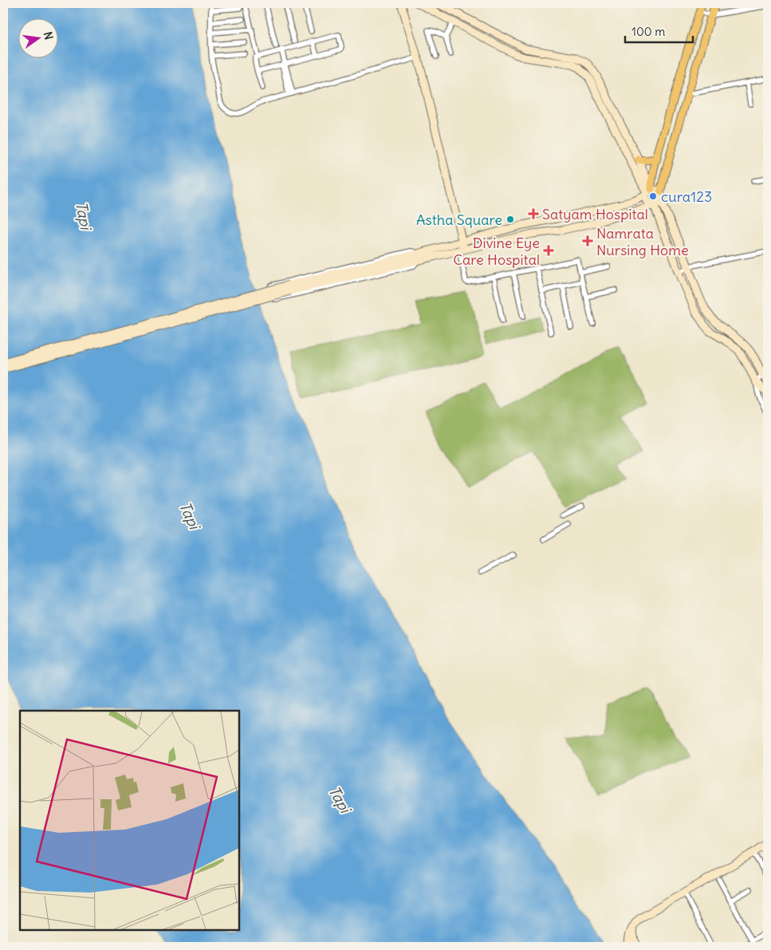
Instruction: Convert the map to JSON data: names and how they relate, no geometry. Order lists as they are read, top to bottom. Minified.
{"water":["Tapi"],"places":{"other":["cura123","Astha Square"],"health":["Satyam Hospital","Namrata Nursing Home","Divine Eye Care Hospital"]},"scale_bar":"100 m","north":"right"}
